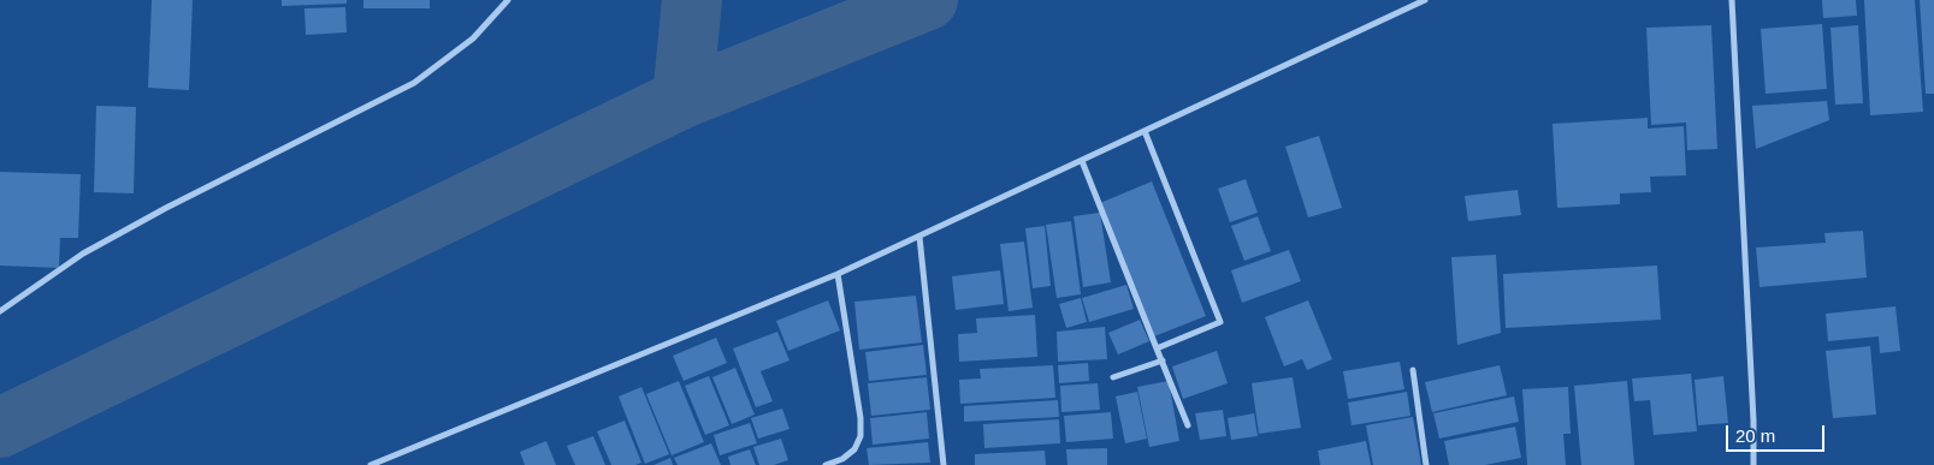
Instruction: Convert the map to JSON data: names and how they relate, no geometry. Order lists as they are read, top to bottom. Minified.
{"scale_bar":"20 m"}
